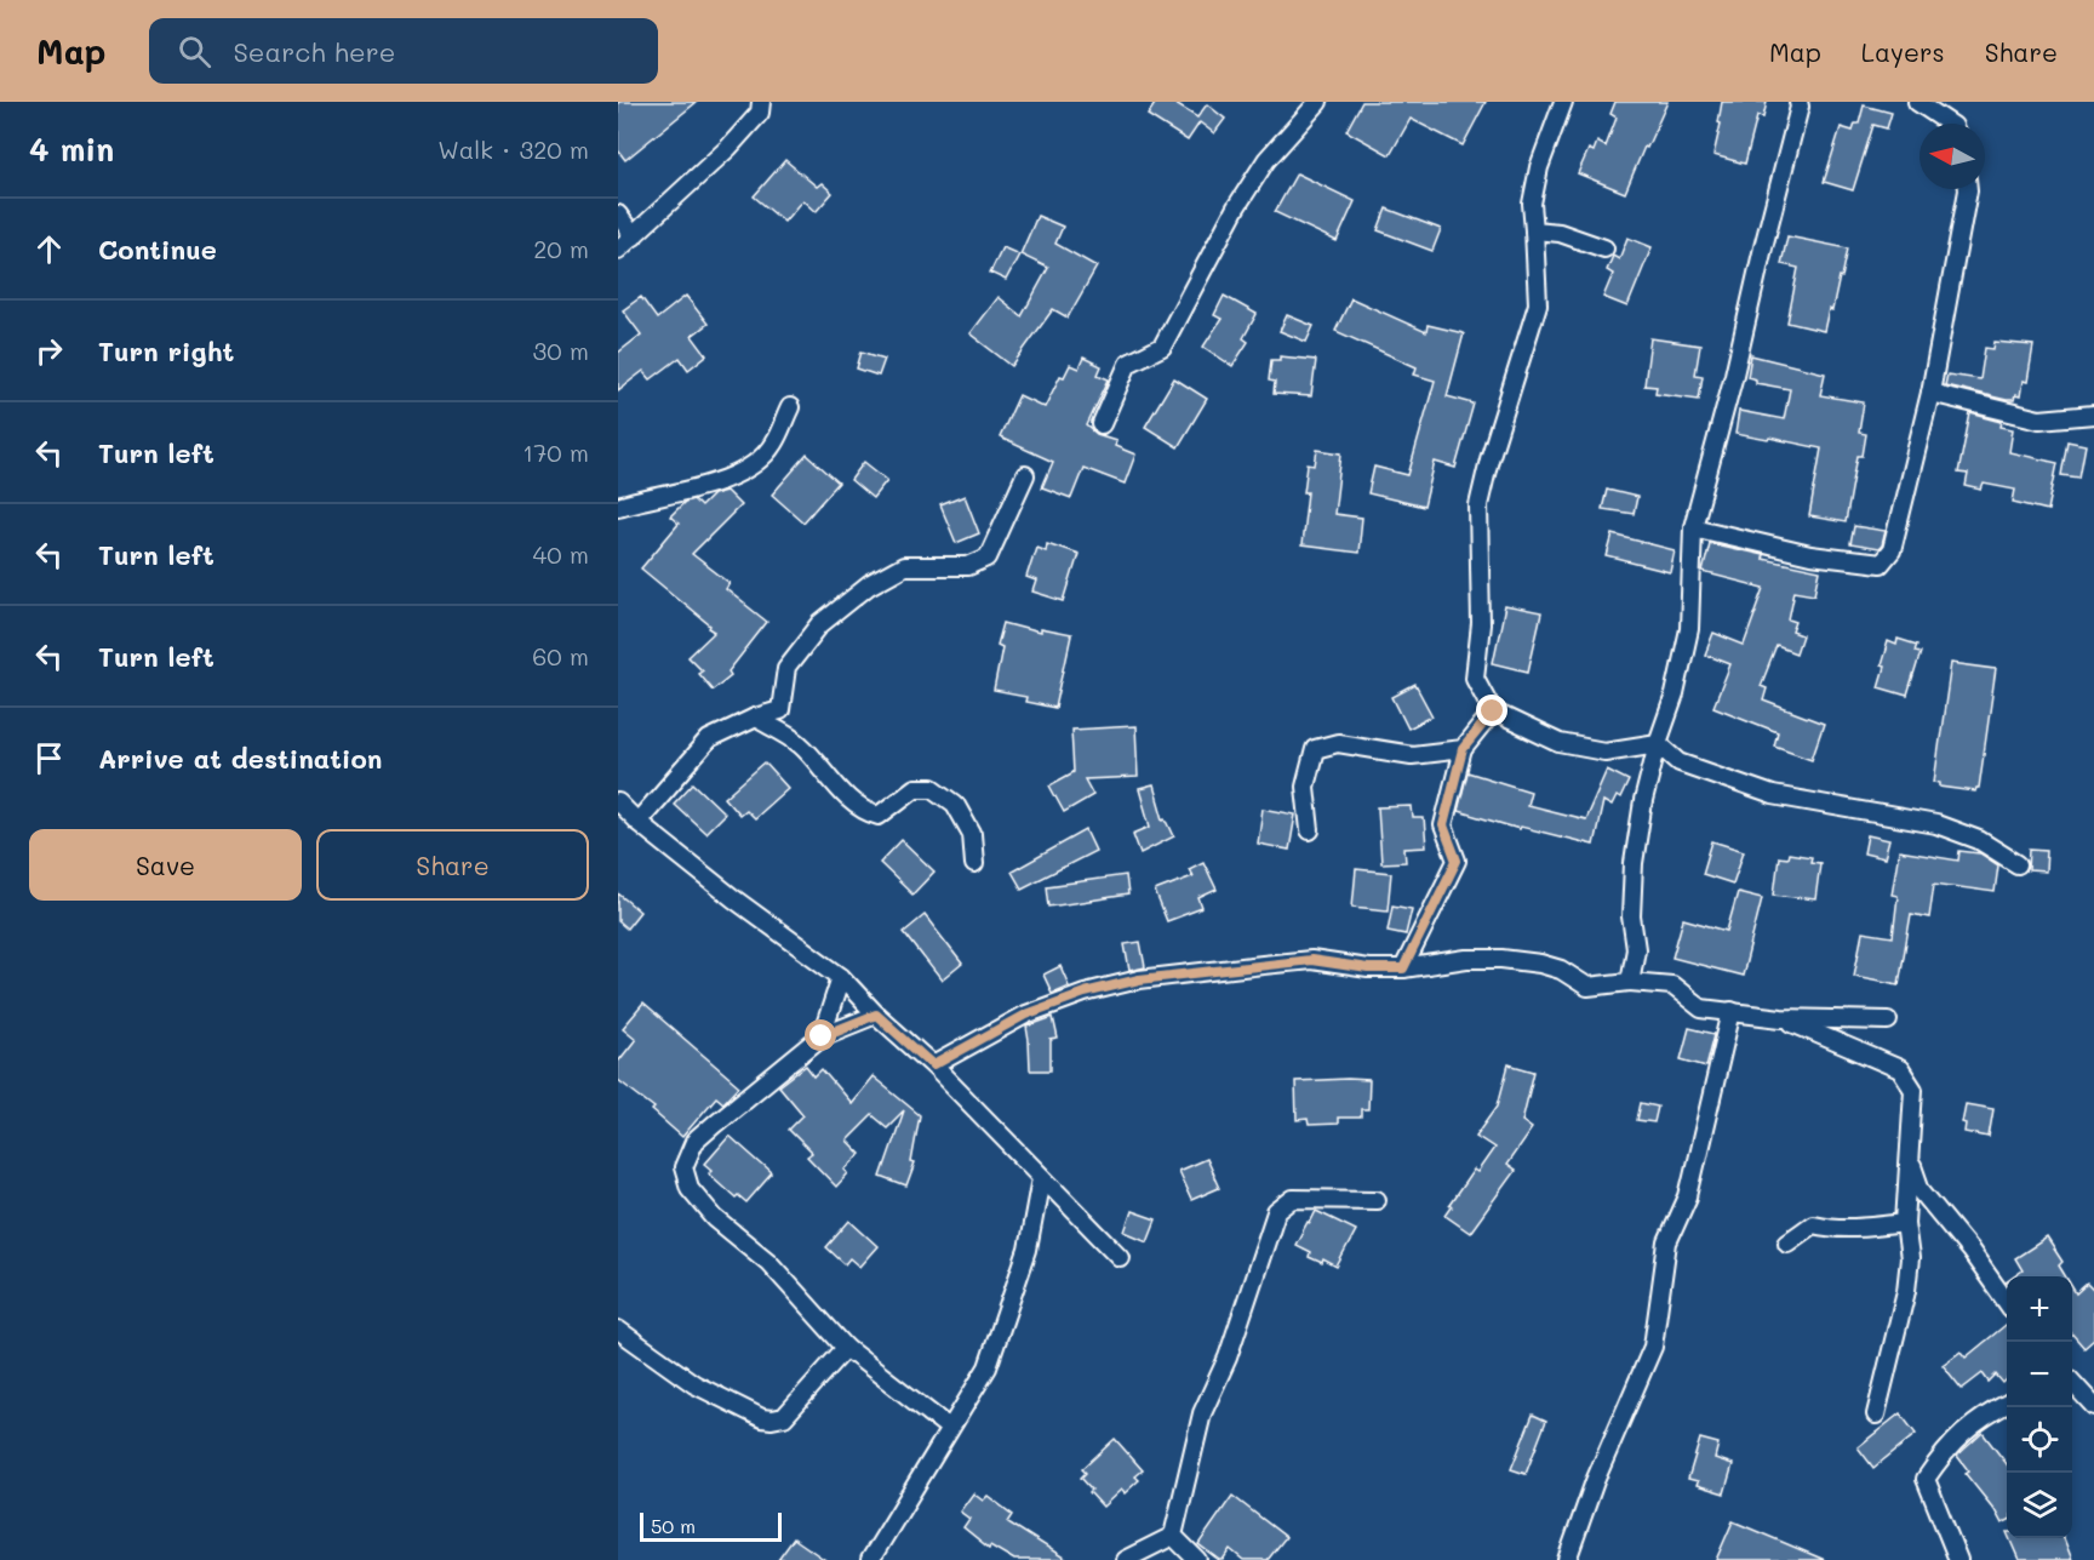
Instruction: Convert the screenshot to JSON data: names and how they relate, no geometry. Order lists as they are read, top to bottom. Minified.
{"scale_bar":"50 m","north":"left","page":{"header":"Map","search":"Search here","nav":["Map","Layers","Share"],"heading":["4 min","Walk · 320 m"],"list":[["Continue","20 m"],["Turn right","30 m"],["Turn left","170 m"],["Turn left","40 m"],["Turn left","60 m"],"Arrive at destination"],"buttons":["Save","Share"],"map_buttons":["+","−"],"scale":"50 m"}}
